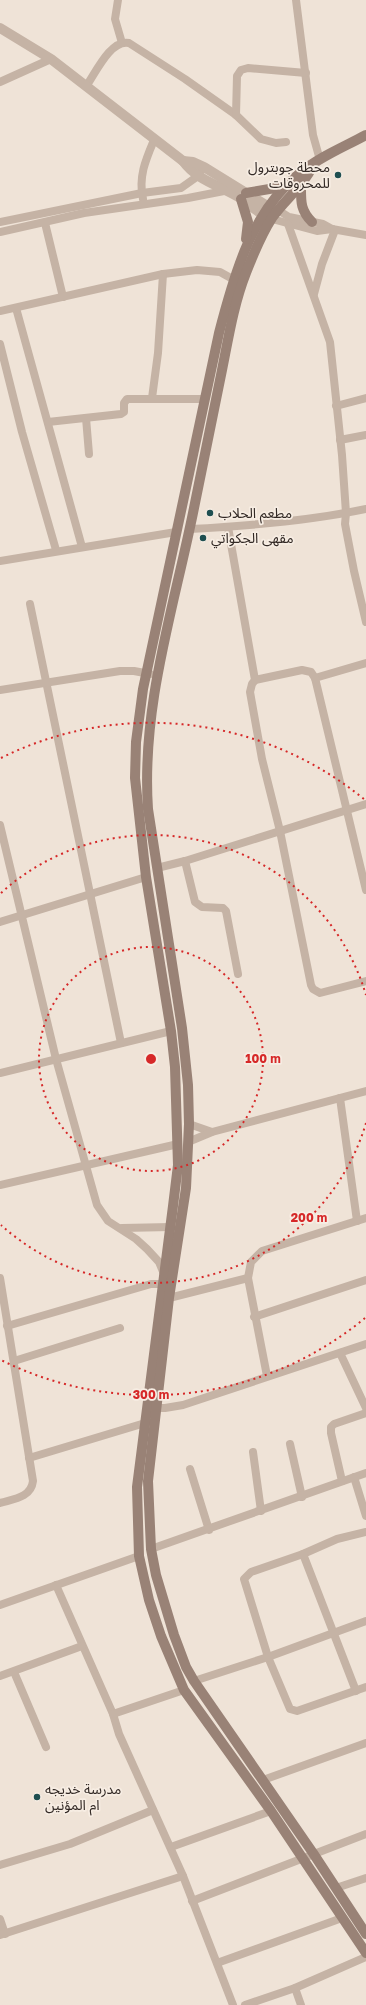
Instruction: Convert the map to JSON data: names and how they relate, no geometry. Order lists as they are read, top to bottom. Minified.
{"places":["محطة جوبترول للمحروقات","مطعم الحلاب","مقهى الجكواتي","مدرسة خديجه ام المؤنين"],"rings":["100 m","200 m","300 m"]}
